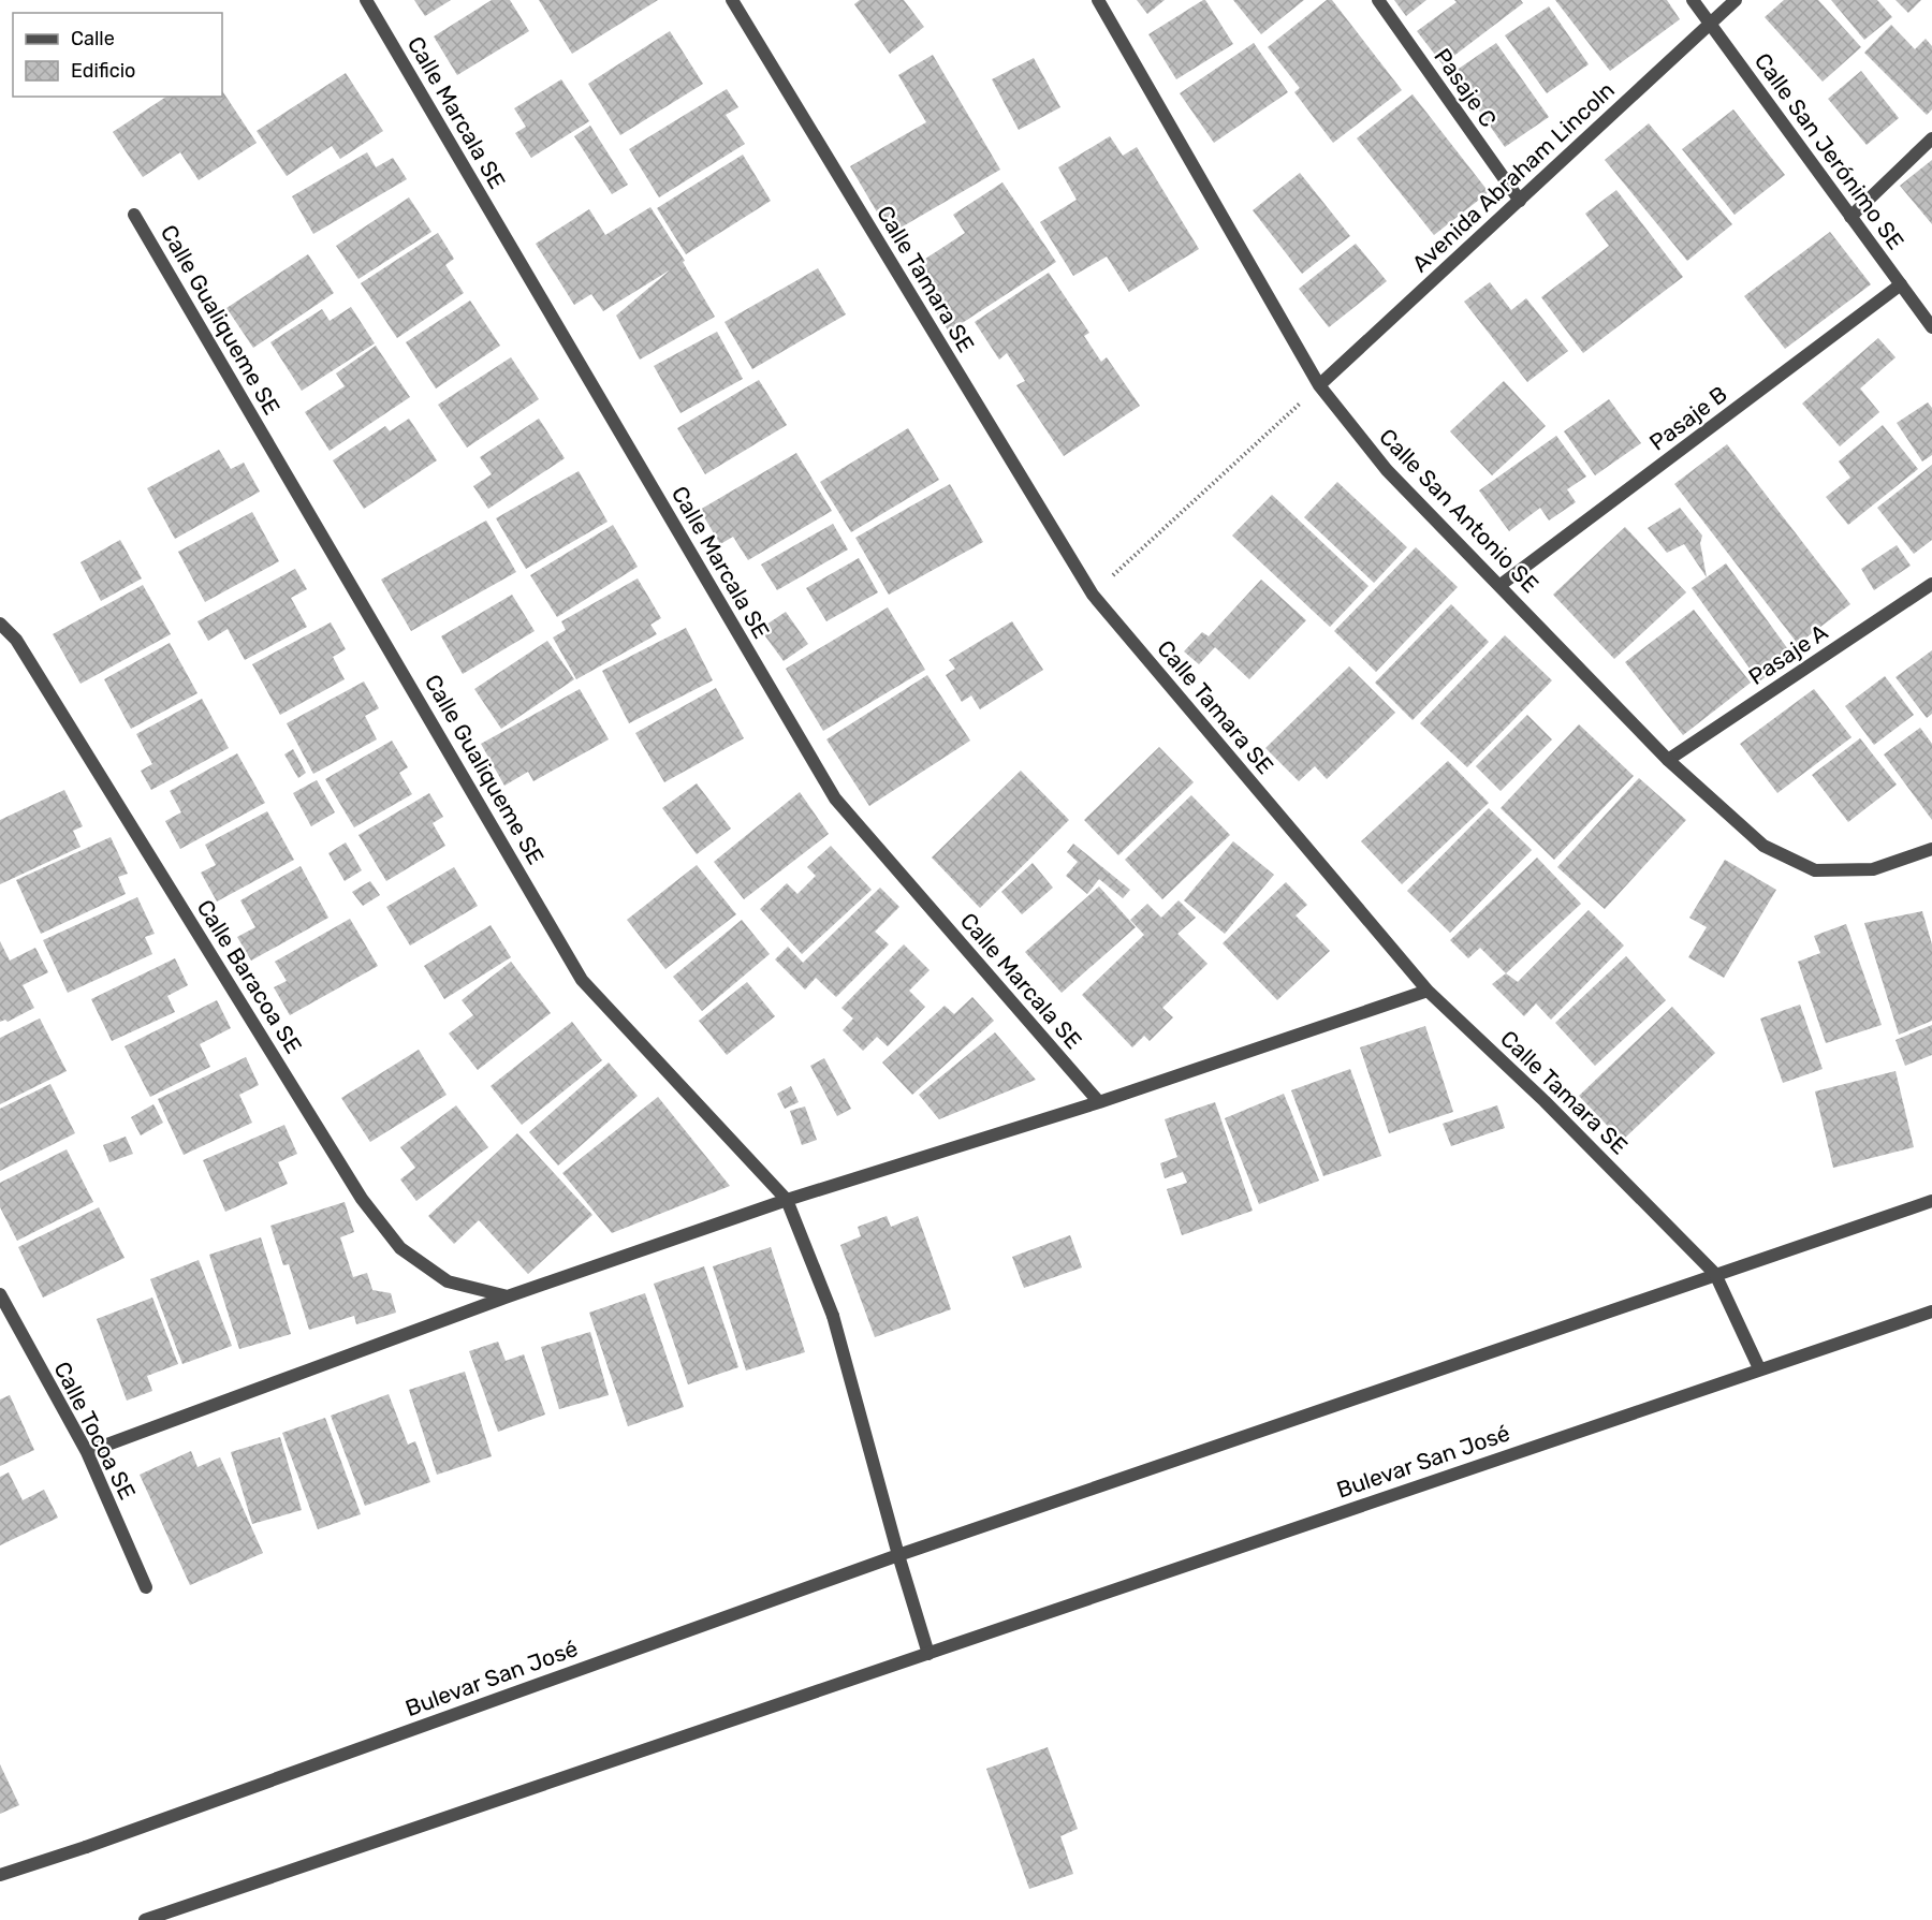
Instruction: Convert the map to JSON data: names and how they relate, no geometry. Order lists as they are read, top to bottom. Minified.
{"streets":{"street":["Pasaje C","Calle Marcala SE","Calle San Jerónimo SE","Avenida Abraham Lincoln","Calle Tamara SE","Calle Gualiqueme SE","Pasaje B","Calle San Antonio SE","Pasaje A","Calle Baracoa SE","Calle Tocoa SE","Bulevar San José"]},"crossings":[["Pasaje C","Avenida Abraham Lincoln"],["Calle San Jerónimo SE","Avenida Abraham Lincoln"],["Calle San Jerónimo SE","Pasaje B"],["Avenida Abraham Lincoln","Calle San Antonio SE"],["Calle Tamara SE","Bulevar San José"],["Calle Gualiqueme SE","Bulevar San José"],["Pasaje B","Calle San Antonio SE"],["Calle San Antonio SE","Pasaje A"]],"legend":["Calle","Edificio"]}
